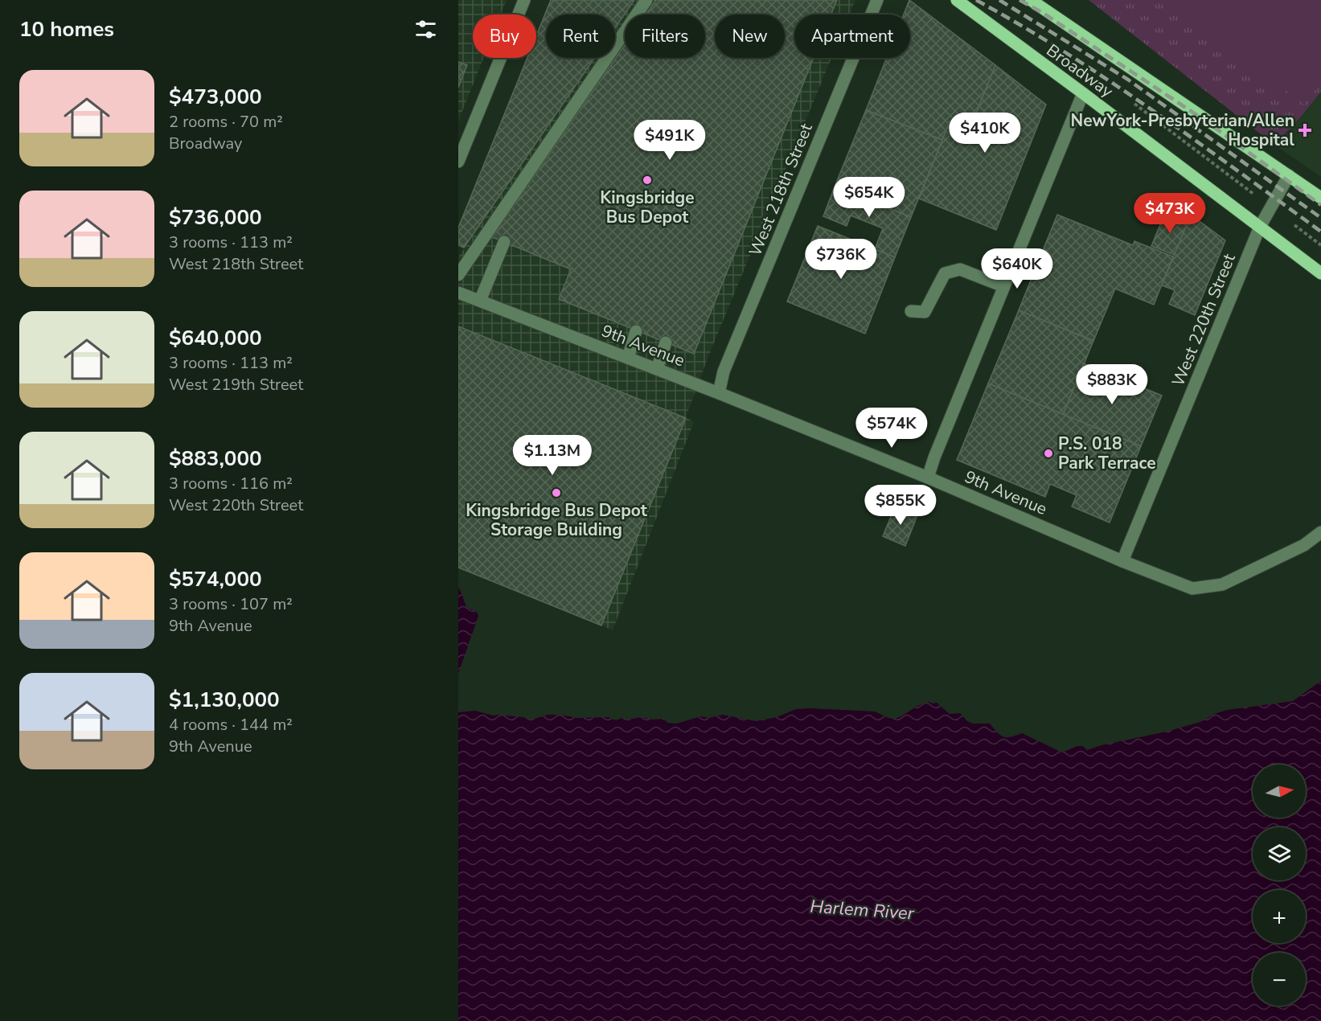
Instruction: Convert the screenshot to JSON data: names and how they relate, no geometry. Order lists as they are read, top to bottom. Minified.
{"streets":{"main road":["Broadway"],"street":["West 218th Street","West 220th Street","9th Avenue"]},"crossings":[["Broadway","West 220th Street"],["West 218th Street","9th Avenue"],["West 220th Street","9th Avenue"]],"water":["Harlem River"],"places":{"health":["NewYork-Presbyterian/Allen Hospital"],"other":["Kingsbridge Bus Depot","P.S. 018 Park Terrace","Kingsbridge Bus Depot Storage Building"]},"north":"right","page":{"heading":"10 homes","chip":["Buy","Rent","Filters","New","Apartment"],"list":[{"name":"$473,000","note":"2 rooms · 70 m² · Broadway"},{"name":"$736,000","note":"3 rooms · 113 m² · West 218th Street"},{"name":"$640,000","note":"3 rooms · 113 m² · West 219th Street"},{"name":"$883,000","note":"3 rooms · 116 m² · West 220th Street"},{"name":"$574,000","note":"3 rooms · 107 m² · 9th Avenue"},{"name":"$1,130,000","note":"4 rooms · 144 m² · 9th Avenue"}],"price":["$410K","$491K","$654K","$473K","$736K","$640K","$883K","$574K","$1.13M","$855K"],"map_buttons":["+","−"]}}
